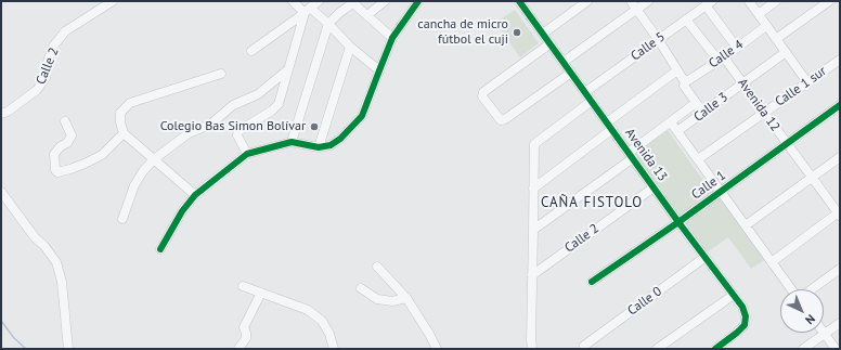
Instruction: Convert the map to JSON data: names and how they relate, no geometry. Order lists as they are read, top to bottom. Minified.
{"streets":{"street":["Calle 5","Calle 4","Calle 2","Calle 1 sur","Avenida 12","Calle 3","Avenida 13","Calle 1","Calle 0"]},"crossings":[["Calle 5","Avenida 12"],["Calle 5","Avenida 13"],["Calle 4","Avenida 12"],["Calle 2","Avenida 13"],["Calle 1 sur","Avenida 12"],["Avenida 12","Calle 3"],["Avenida 12","Calle 1"],["Calle 3","Avenida 13"],["Avenida 13","Calle 1"],["Avenida 13","Calle 0"]],"districts":["CAÑA FISTOLO"],"places":["cancha de micro fútbol el cuji","Colegio Bas Simon Bolívar"],"north":"bottom right"}
